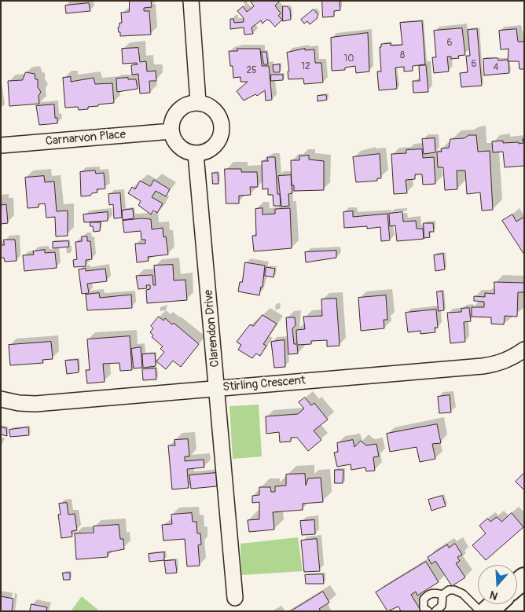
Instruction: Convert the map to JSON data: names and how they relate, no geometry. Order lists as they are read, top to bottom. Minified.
{"streets":{"street":["Carnarvon Place","Clarendon Drive","Stirling Crescent"]},"crossings":[["Carnarvon Place","Clarendon Drive"],["Clarendon Drive","Stirling Crescent"]],"house_numbers":["6","8","10","6","12","4","25"],"north":"bottom"}
